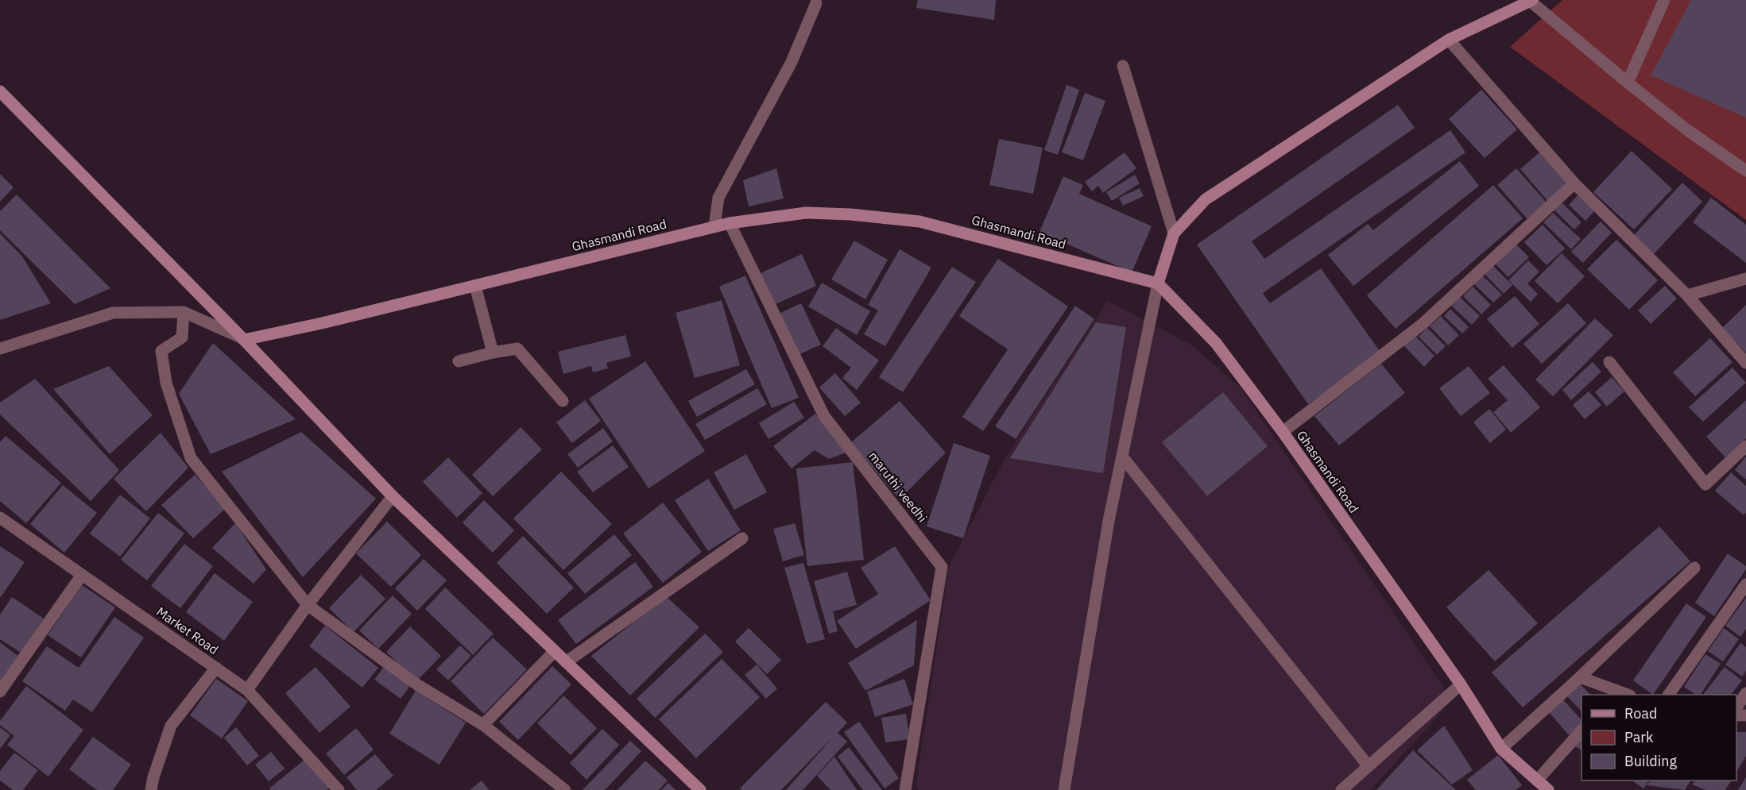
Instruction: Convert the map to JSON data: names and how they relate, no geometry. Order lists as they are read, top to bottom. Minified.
{"streets":{"street":["Ghasmandi Road","maruthi veedhi","Market Road"]},"crossings":[["Ghasmandi Road","maruthi veedhi"]],"legend":["Road","Park","Building"]}
